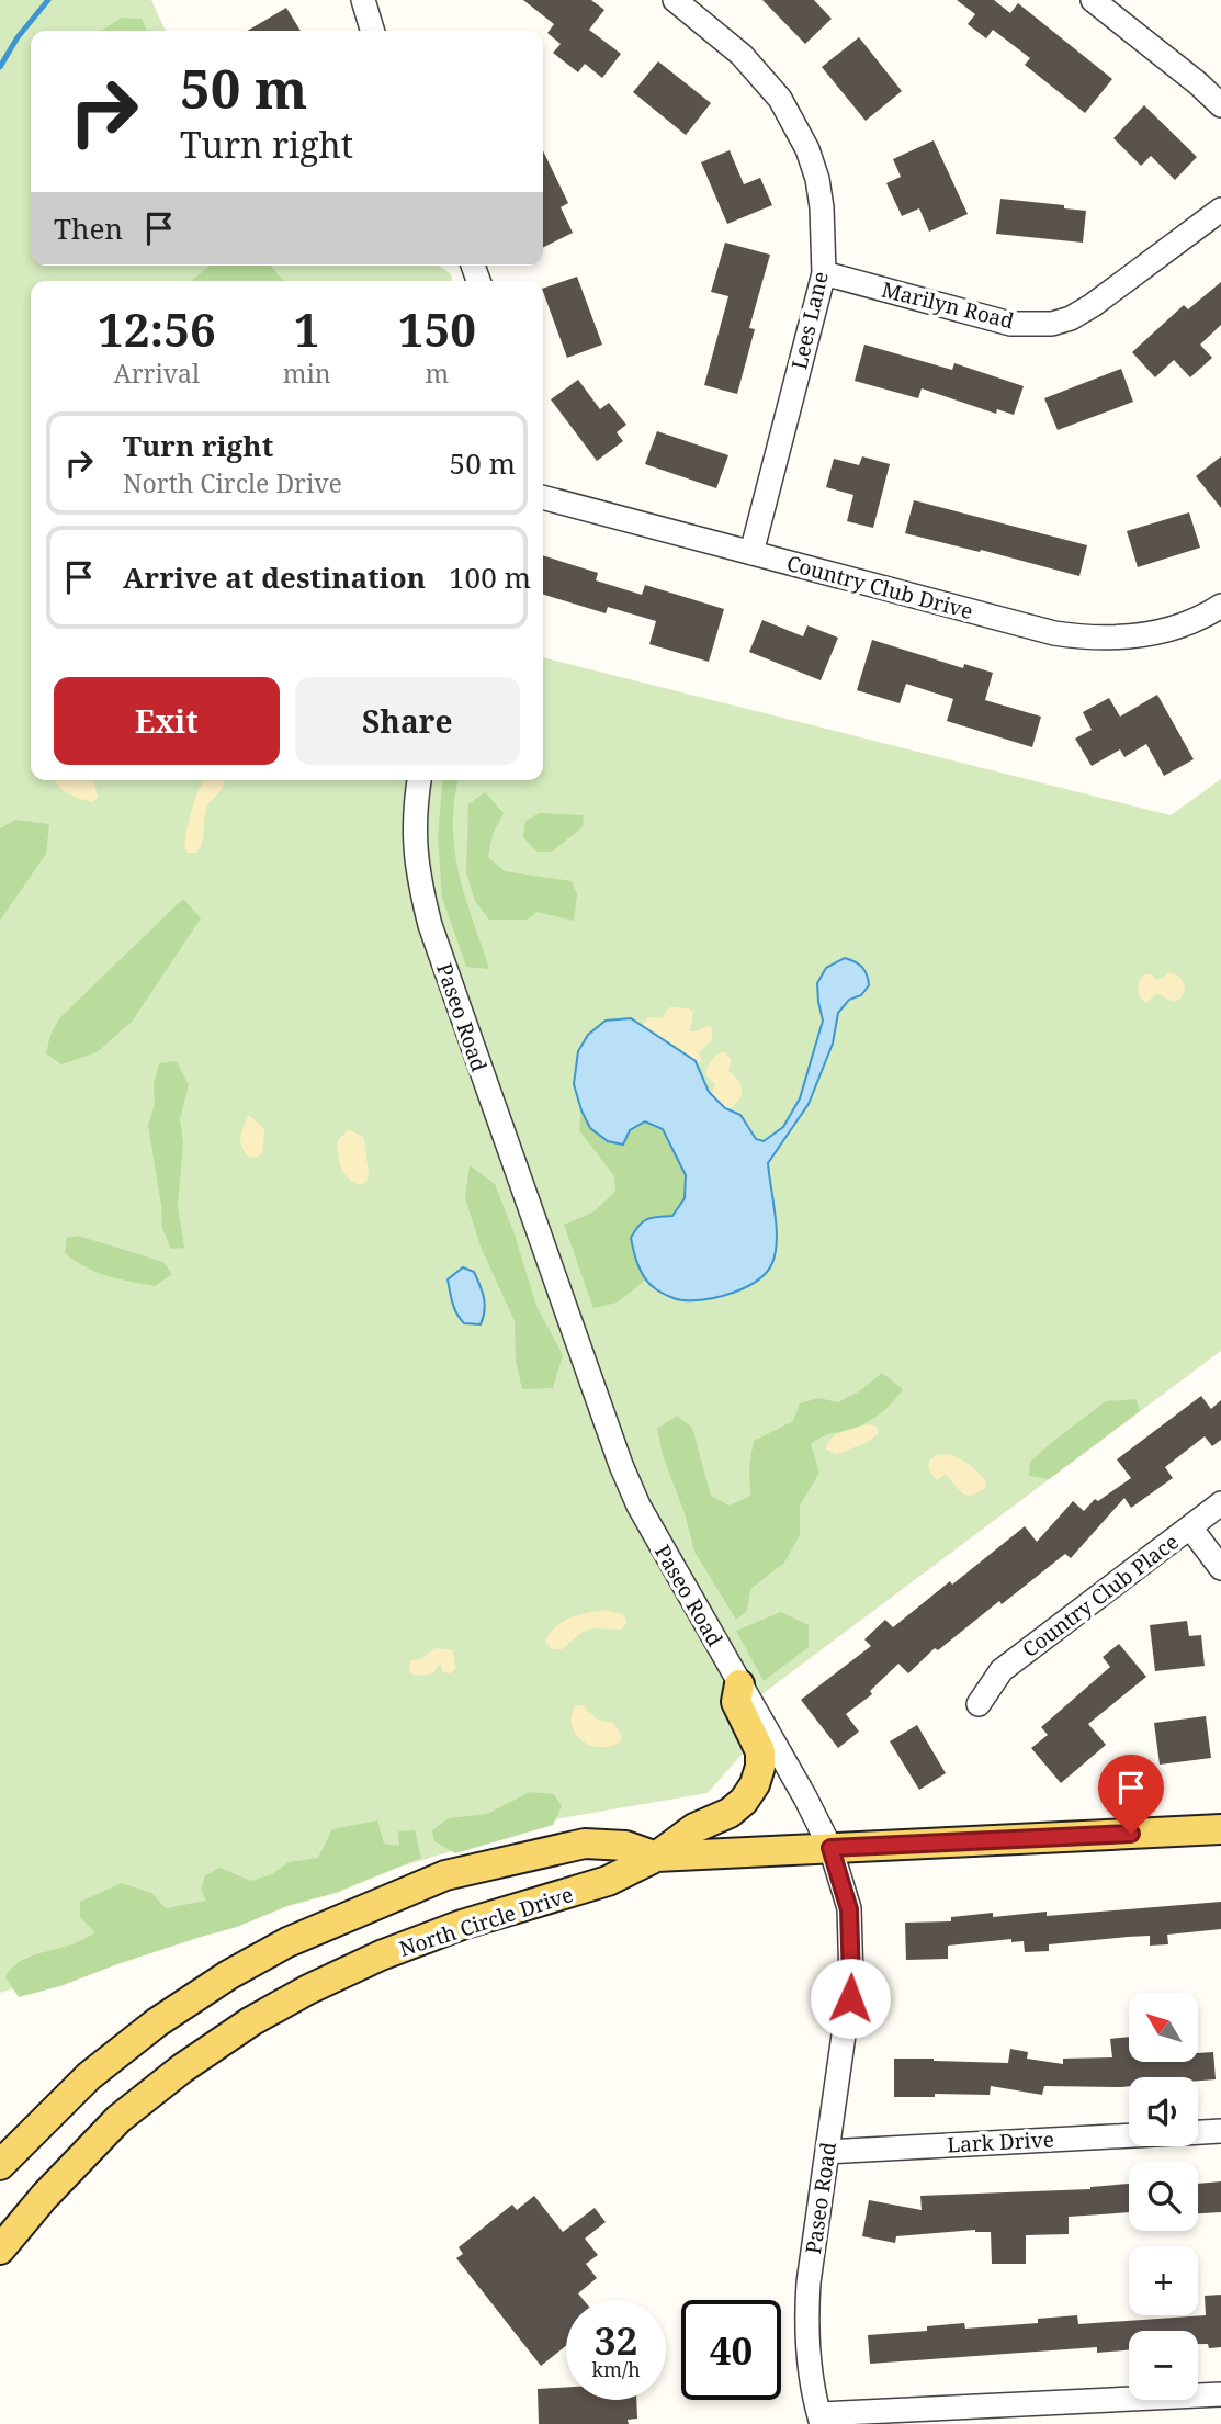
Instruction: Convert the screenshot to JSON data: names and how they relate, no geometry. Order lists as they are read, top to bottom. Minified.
{"streets":{"main road":["North Circle Drive"],"street":["Marilyn Road","Lees Lane","Country Club Drive","Paseo Road","Country Club Place","Lark Drive"]},"crossings":[["Marilyn Road","Lees Lane"],["Lees Lane","Country Club Drive"],["Paseo Road","North Circle Drive"],["Paseo Road","Lark Drive"]],"north":"top left","page":{"turn":["50 m","Turn right"],"then":"Then","eta":["12:56","Arrival","1","min","150","m"],"list":[{"name":"Turn right","note":"North Circle Drive","value":"50 m"},{"name":"Arrive at destination","value":"100 m"}],"buttons":["Exit","Share"],"map_buttons":["+","−"],"speed":"32 km/h","limit":"40"}}
